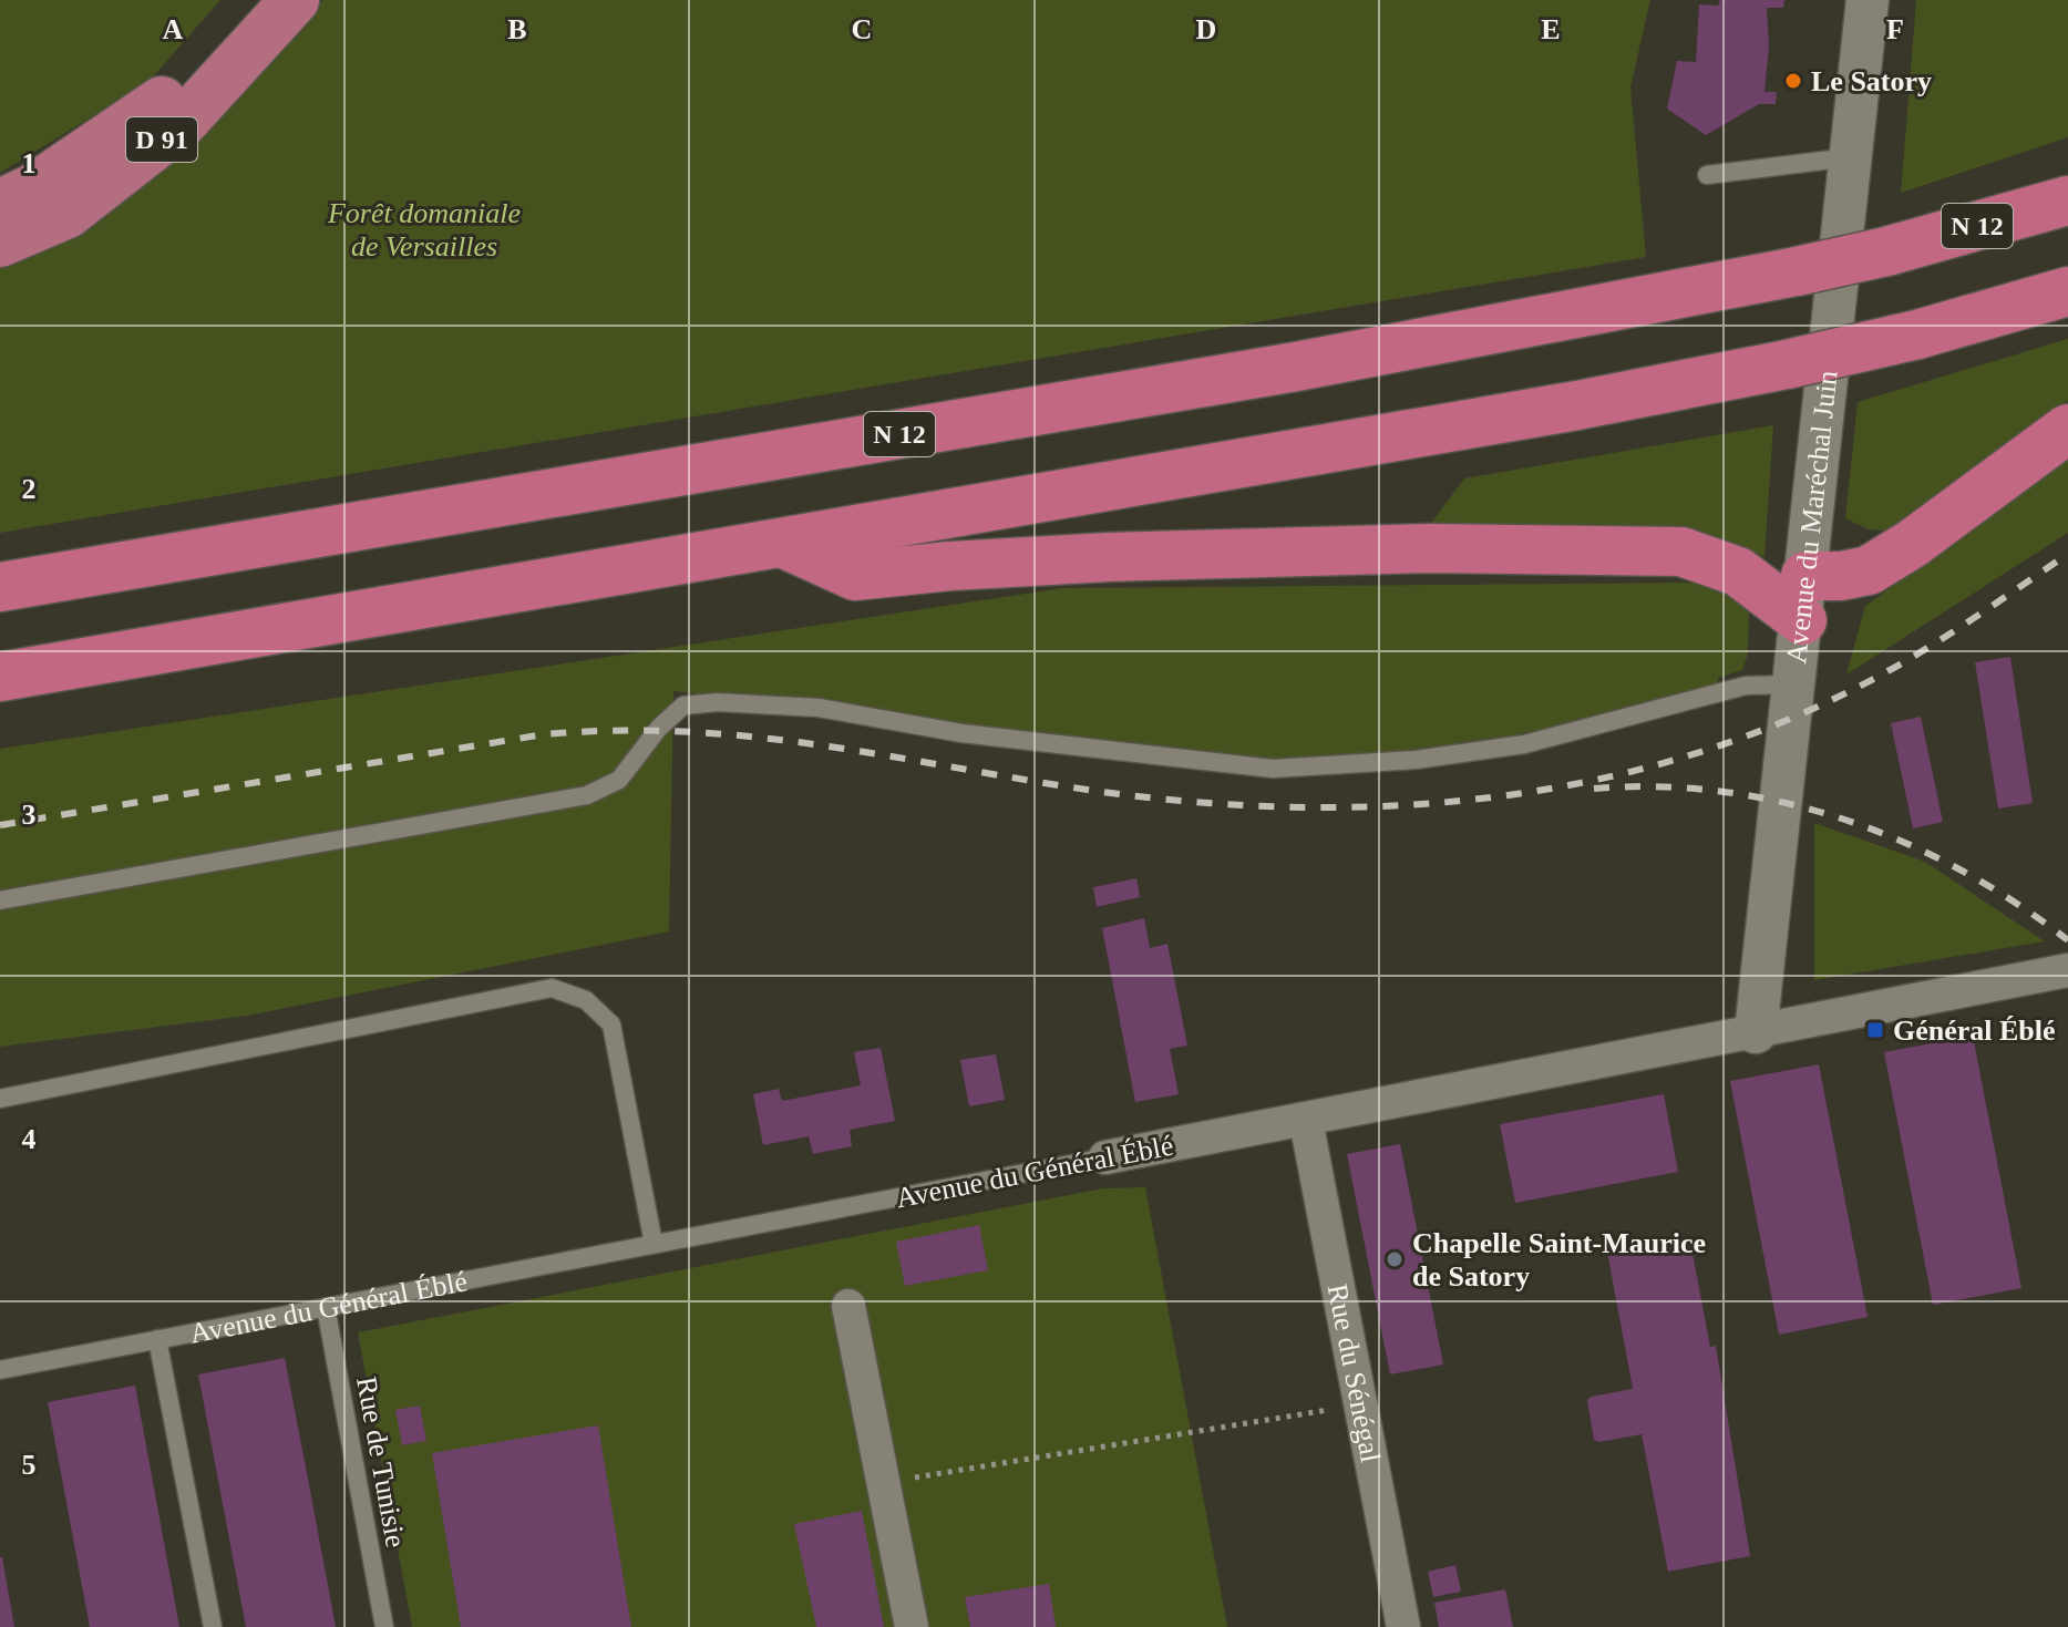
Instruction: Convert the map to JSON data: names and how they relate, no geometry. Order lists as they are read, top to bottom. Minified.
{"streets":{"highway":["N 12"],"main road":["D 91"],"street":["Avenue du Maréchal Juin","Avenue du Général Éblé","Rue du Sénégal"],"lane":["Rue de Tunisie"]},"crossings":[["Avenue du Maréchal Juin","Avenue du Général Éblé"],["Avenue du Général Éblé","Rue du Sénégal"],["Avenue du Général Éblé","Rue de Tunisie"]],"parks":["Forêt domaniale de Versailles"],"places":{"other":["Le Satory","Chapelle Saint-Maurice de Satory"],"transit":["Général Éblé"]},"grid":{"columns":["A","B","C","D","E","F"],"rows":["1","2","3","4","5"]}}
